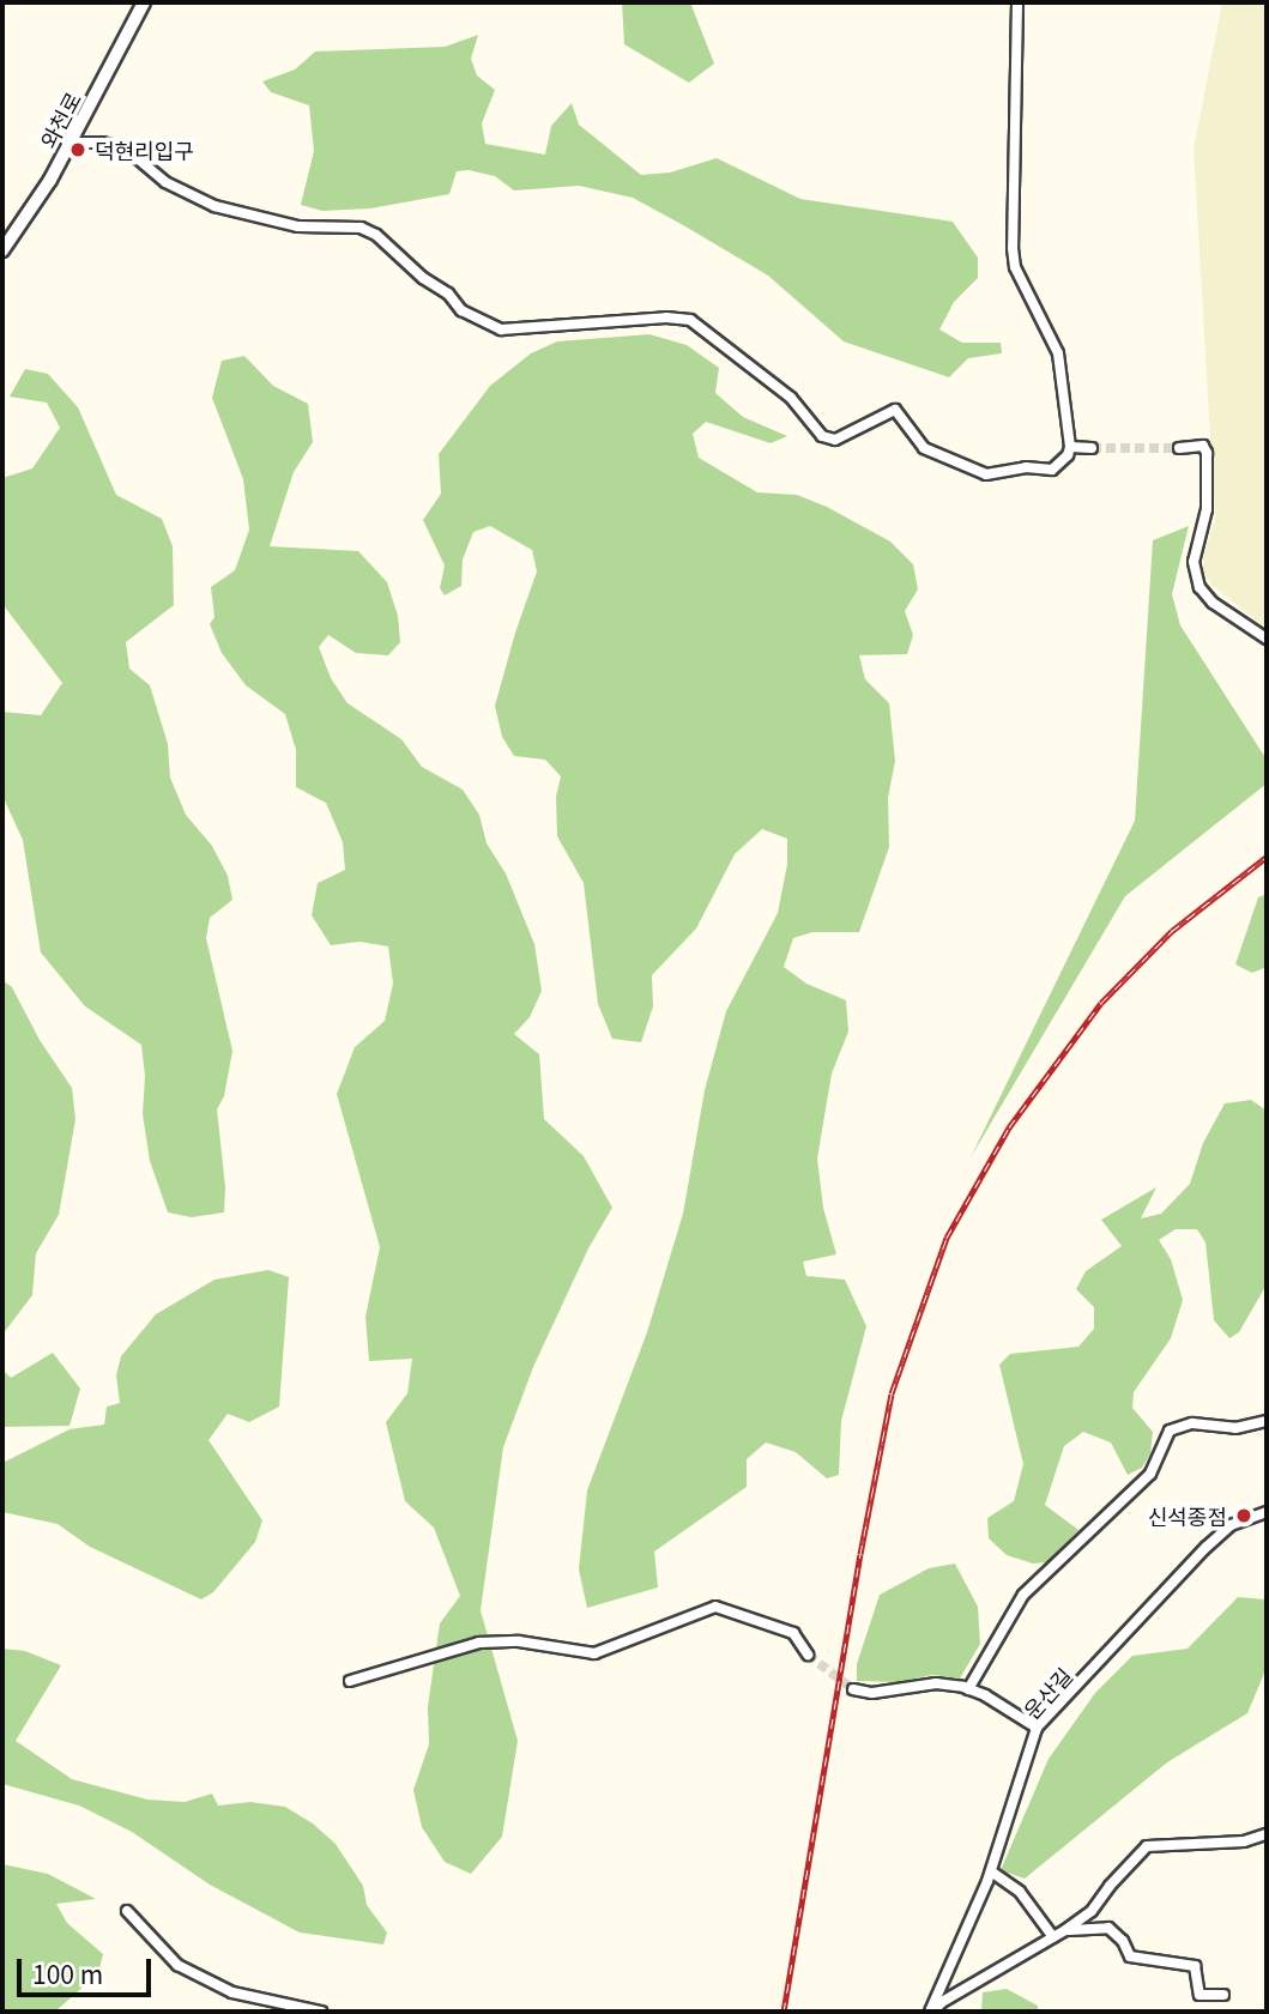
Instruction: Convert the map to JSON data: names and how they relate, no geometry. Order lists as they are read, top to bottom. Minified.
{"streets":{"street":["와천로","운산길"]},"places":["덕현리입구","신석종점"],"scale_bar":"100 m"}
